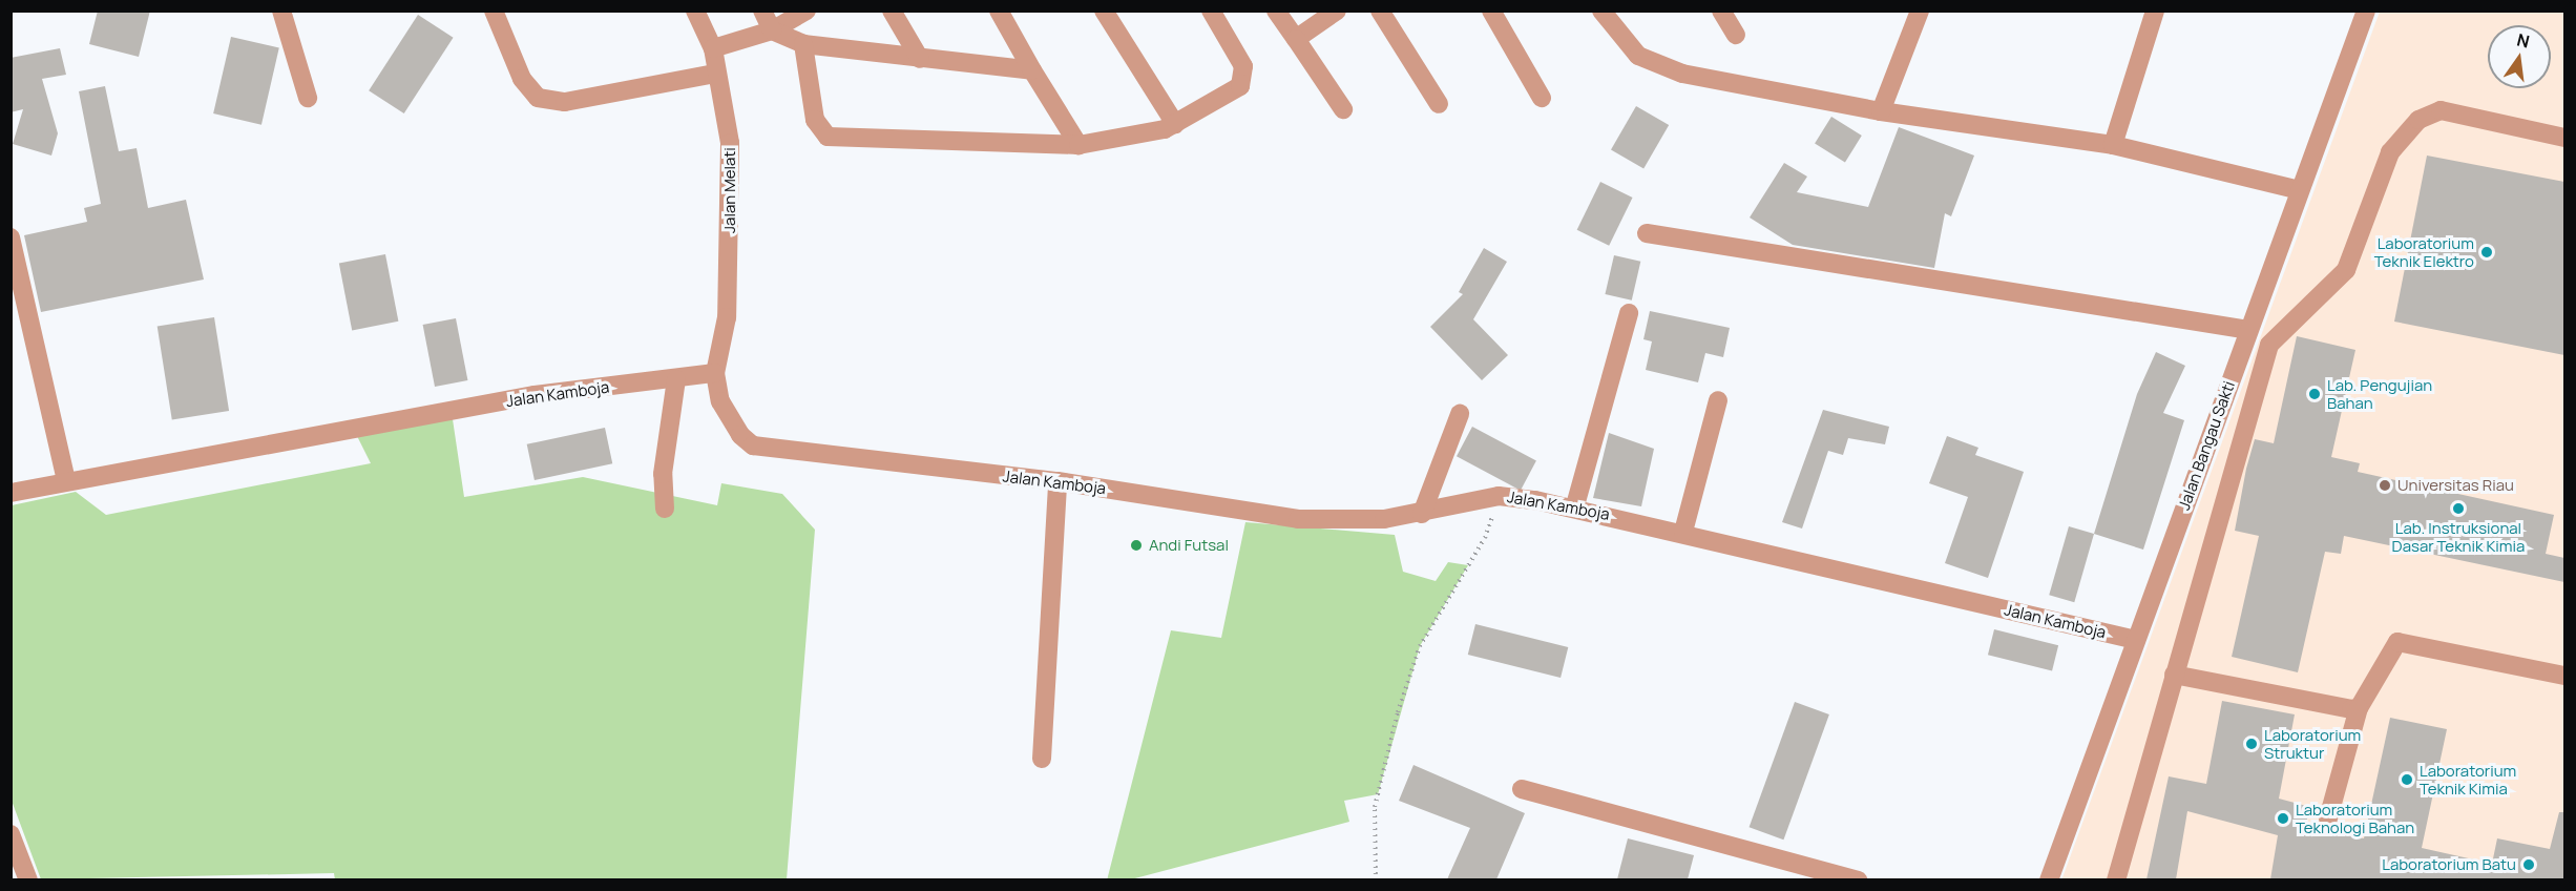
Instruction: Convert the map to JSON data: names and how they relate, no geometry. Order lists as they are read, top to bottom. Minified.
{"streets":{"street":["Jalan Melati","Jalan Kamboja","Jalan Bangau Sakti"]},"crossings":[["Jalan Melati","Jalan Kamboja"],["Jalan Kamboja","Jalan Bangau Sakti"]],"places":["Laboratorium Teknik Elektro","Lab. Pengujian Bahan","Universitas Riau","Lab. Instruksional Dasar Teknik Kimia","Andi Futsal","Laboratorium Struktur","Laboratorium Teknik Kimia","Laboratorium Teknologi Bahan","Laboratorium Batu"],"north":"top"}
